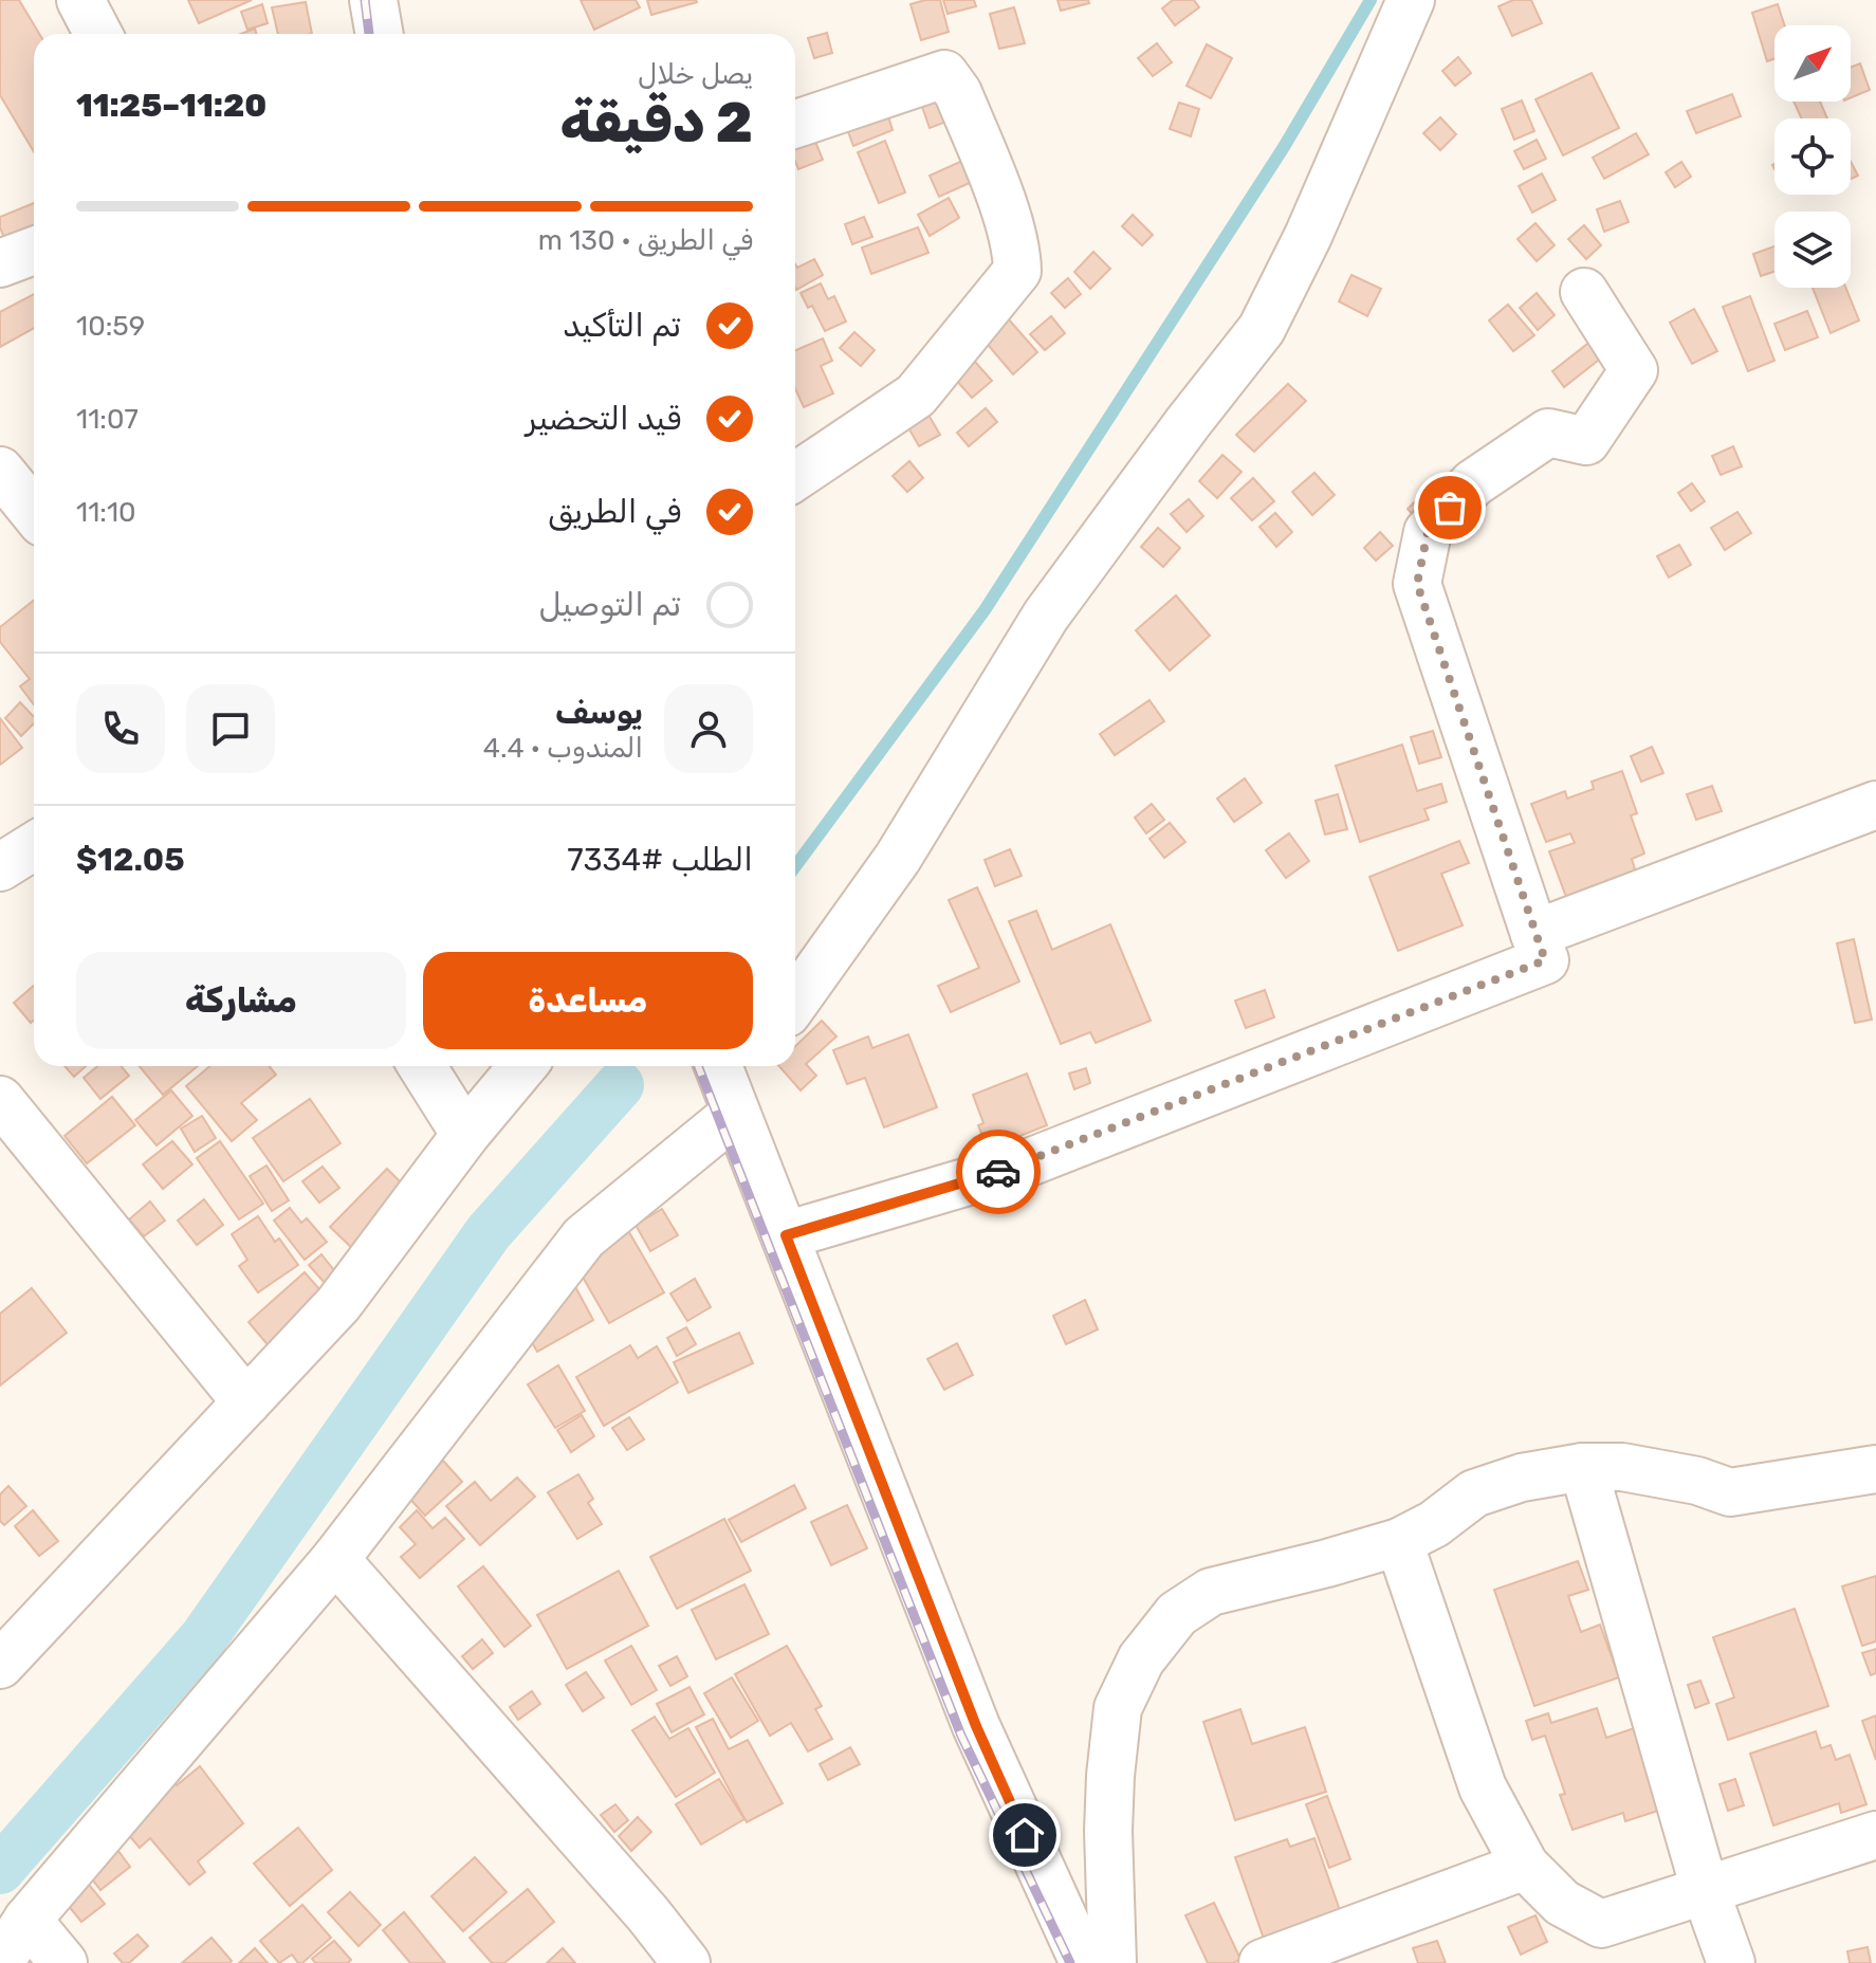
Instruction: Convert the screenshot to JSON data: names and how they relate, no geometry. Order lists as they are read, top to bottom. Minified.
{"north":"top right","page":{"heading":["2 دقيقة","يصل خلال","11:20–11:25"],"panel":["يوسف","المندوب · 4.4","الطلب #7334","$12.05"],"bar":"في الطريق · 130 m","list":[["تم التأكيد","10:59"],["قيد التحضير","11:07"],["في الطريق","11:10"],"تم التوصيل"],"buttons":["مساعدة","مشاركة"]}}
